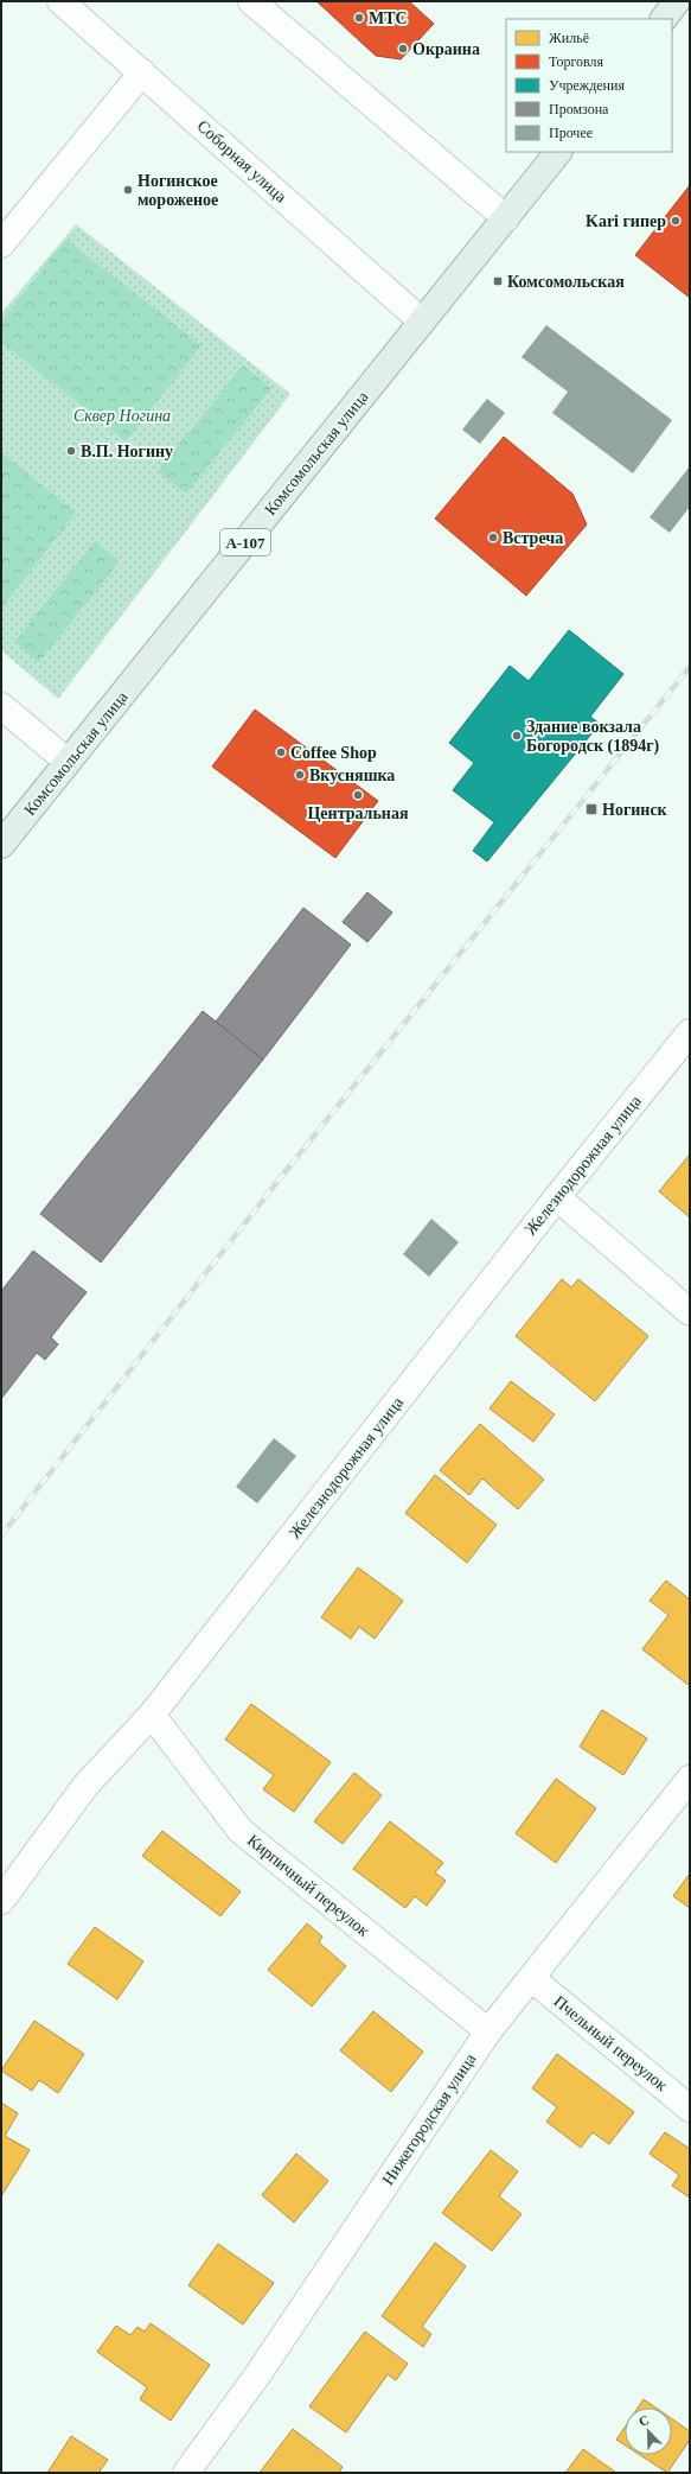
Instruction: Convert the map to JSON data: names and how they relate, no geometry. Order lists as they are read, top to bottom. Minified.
{"streets":{"main road":["Комсомольская улица","А-107"],"street":["Соборная улица","Железнодорожная улица","Кирпичный переулок","Пчельный переулок","Нижегородская улица"]},"crossings":[["Соборная улица","Комсомольская улица"],["Железнодорожная улица","Кирпичный переулок"],["Кирпичный переулок","Нижегородская улица"],["Пчельный переулок","Нижегородская улица"]],"parks":["Сквер Ногина"],"places":{"other":["МТС","Окраина","Ногинское мороженое","Kari гипер","В.П. Ногину","Встреча","Здание вокзала Богородск (1894г)","Coffee Shop","Вкусняшка","Центральная"],"transit":["Комсомольская","Ногинск"]},"legend":["Жильё","Торговля","Учреждения","Промзона","Прочее"],"north":"top left"}
